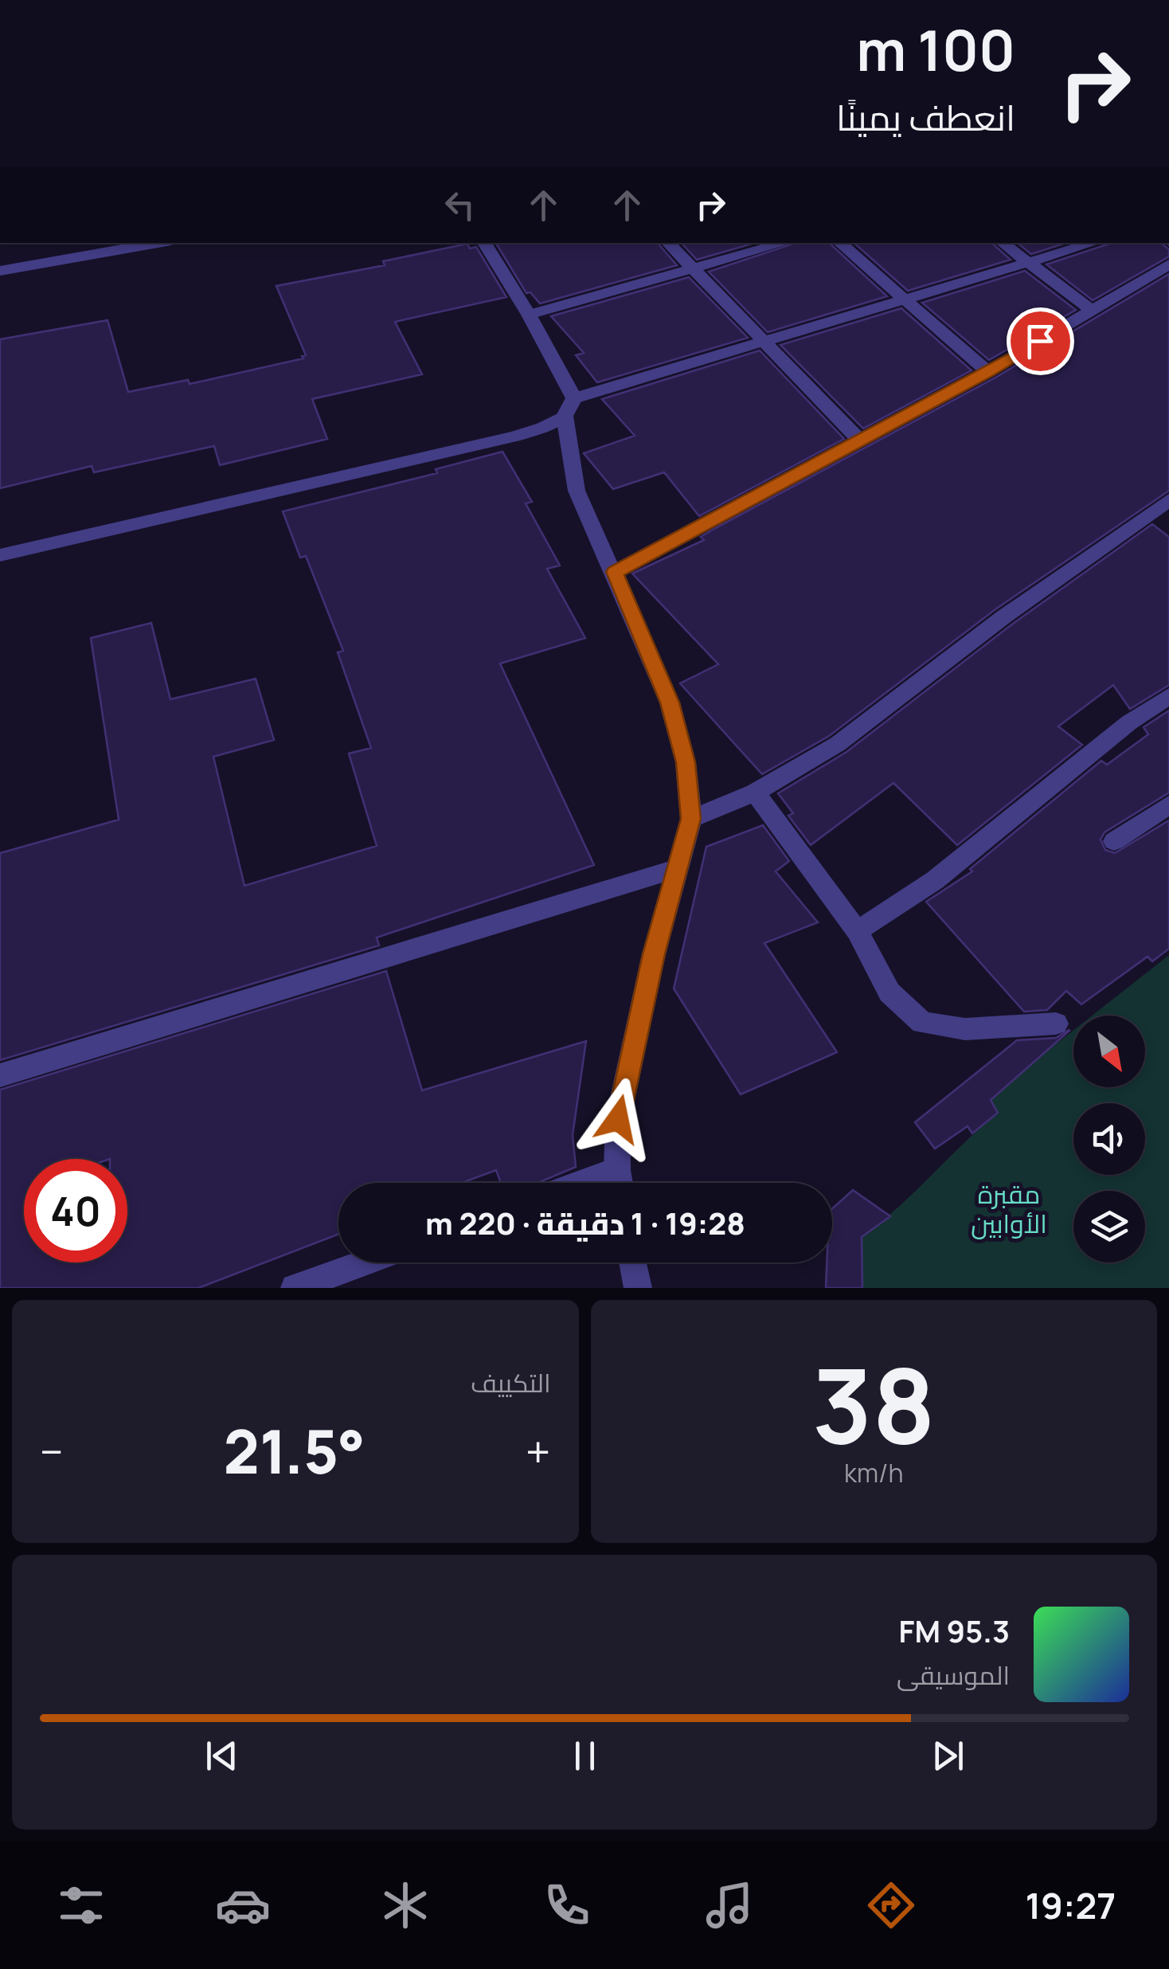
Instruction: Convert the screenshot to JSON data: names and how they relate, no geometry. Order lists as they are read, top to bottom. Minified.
{"parks":["مقبرة الأوابين"],"north":"bottom right","page":{"turn":["100 m","انعطف يمينًا"],"limit":"40","trip":"19:28 · 1 دقيقة · 220 m","tile":[["38","km/h"],"التكييف"],"heat":["−","21.5°","+"],"song":["95.3 FM","الموسيقى"],"tabs":"19:27"}}
